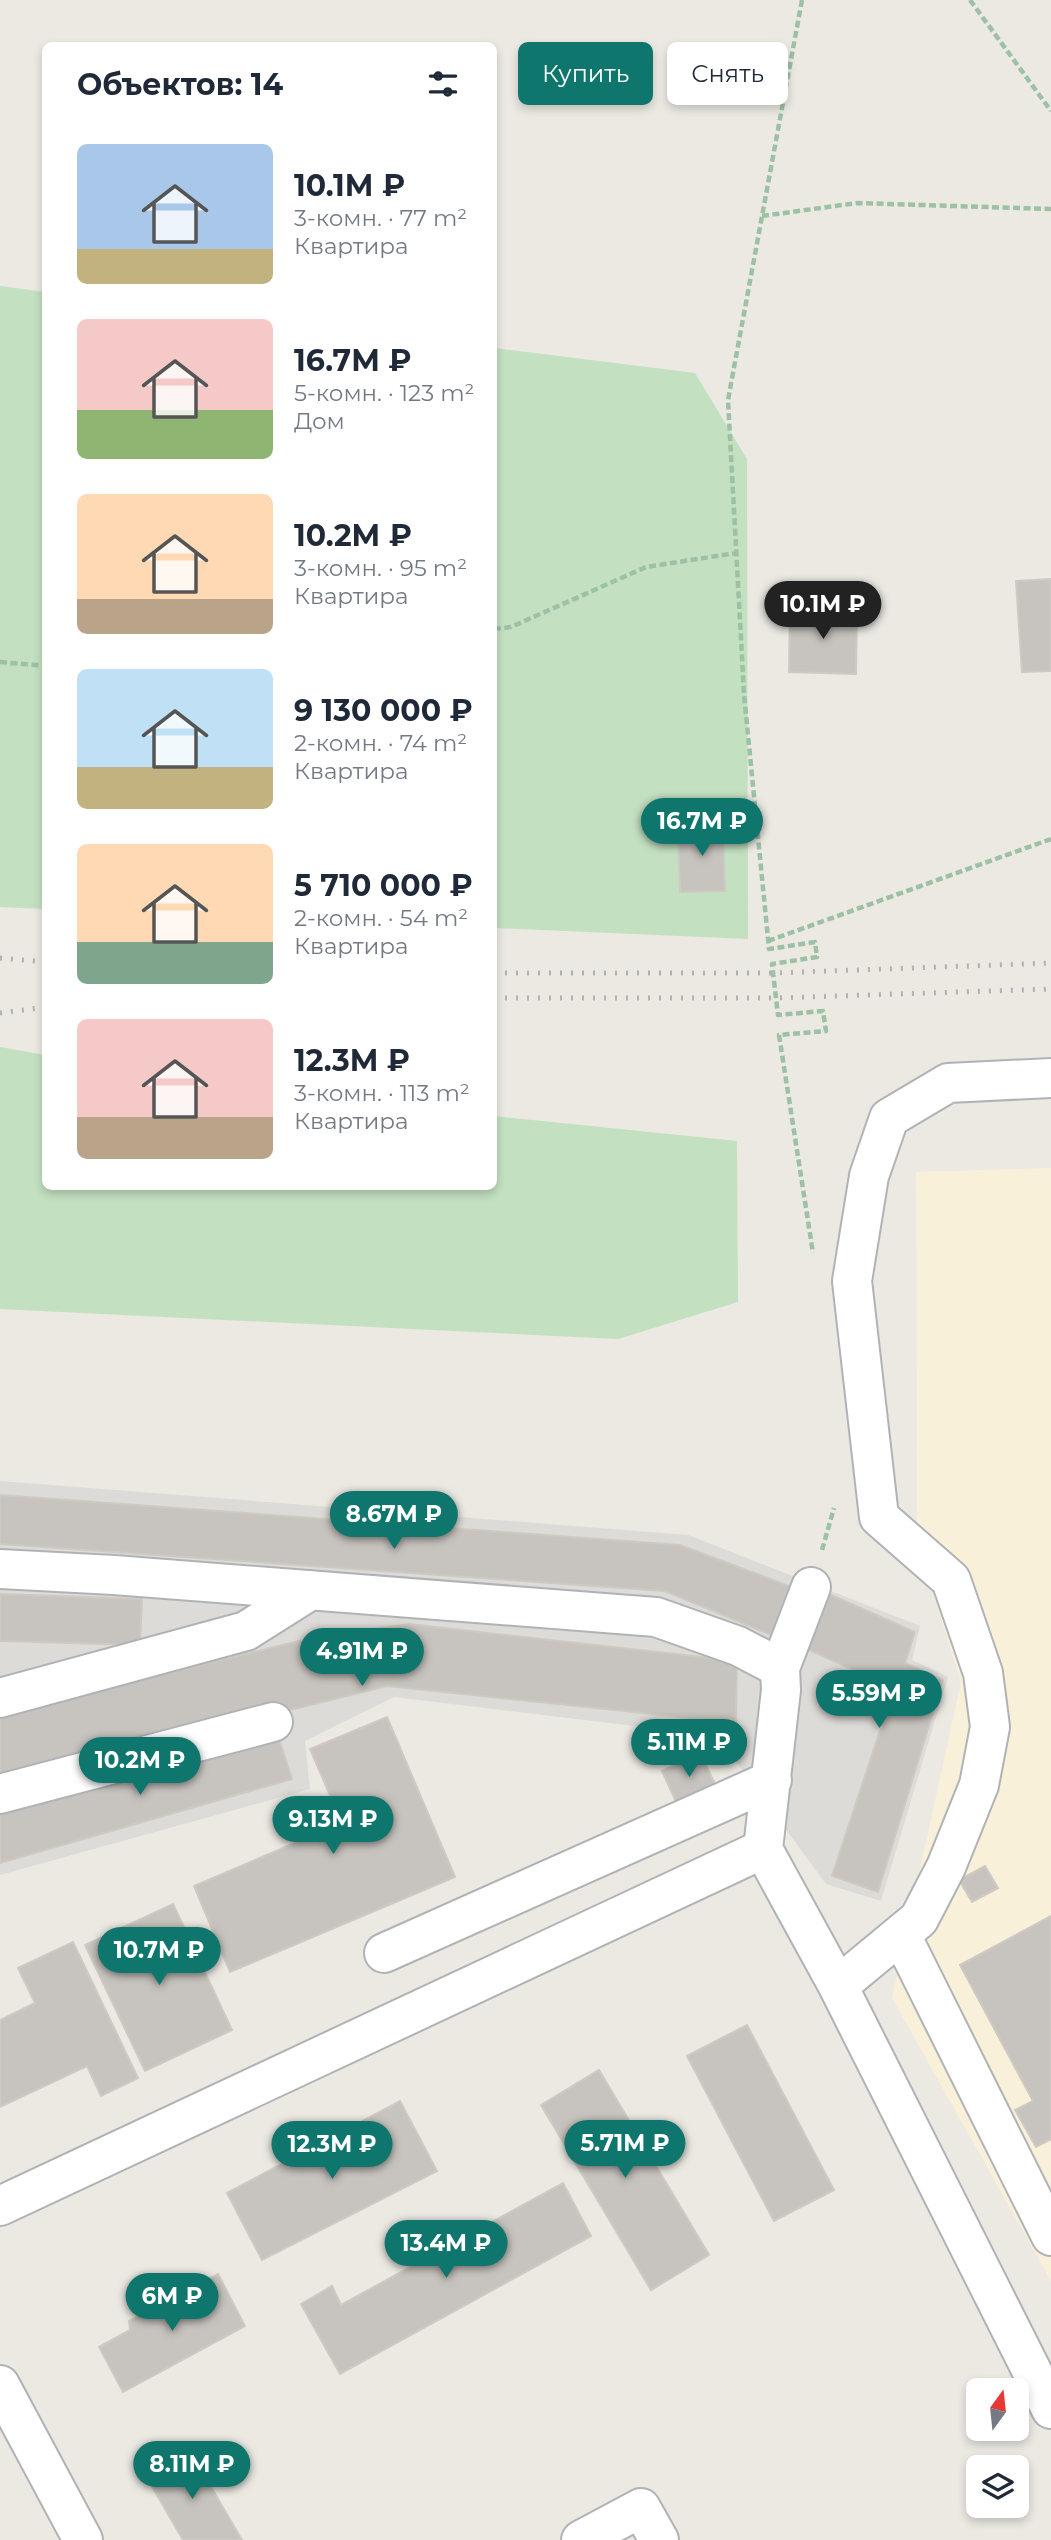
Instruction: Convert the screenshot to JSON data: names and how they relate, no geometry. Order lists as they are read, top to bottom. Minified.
{"north":"top","page":{"chip":["Купить","Снять"],"heading":"Объектов: 14","list":[{"name":"10.1M ₽","note":"3-комн. · 77 m² · Квартира"},{"name":"16.7M ₽","note":"5-комн. · 123 m² · Дом"},{"name":"10.2M ₽","note":"3-комн. · 95 m² · Квартира"},{"name":"9 130 000 ₽","note":"2-комн. · 74 m² · Квартира"},{"name":"5 710 000 ₽","note":"2-комн. · 54 m² · Квартира"},{"name":"12.3M ₽","note":"3-комн. · 113 m² · Квартира"}],"price":["10.1M ₽","16.7M ₽","8.67M ₽","4.91M ₽","5.59M ₽","5.11M ₽","10.2M ₽","9.13M ₽","10.7M ₽","5.71M ₽","12.3M ₽","13.4M ₽","6M ₽","8.11M ₽"]}}
